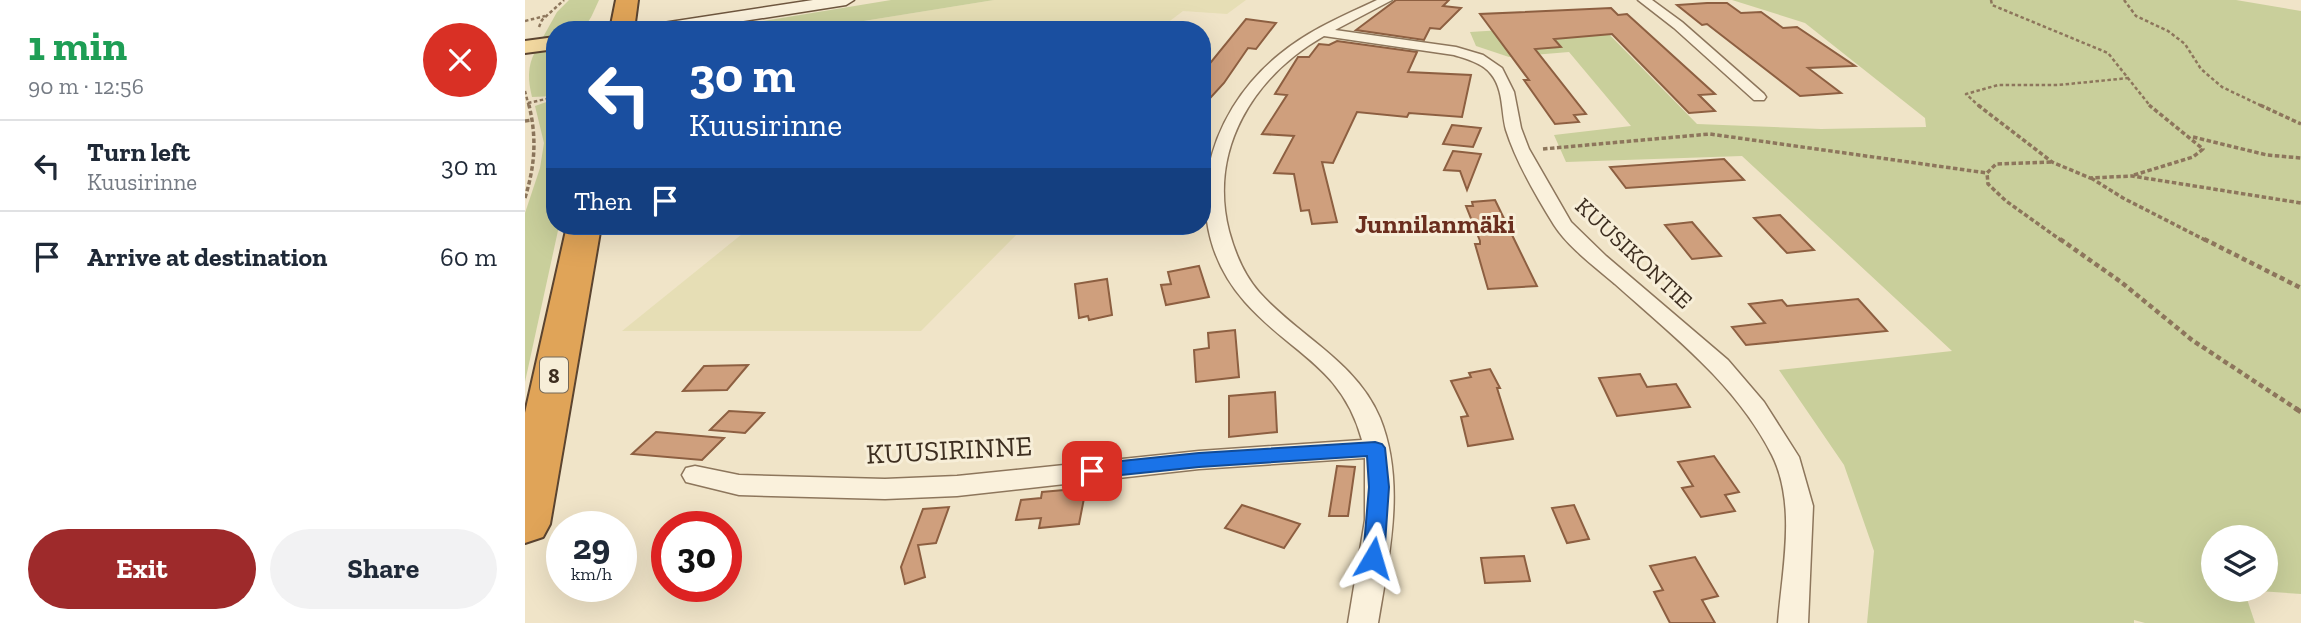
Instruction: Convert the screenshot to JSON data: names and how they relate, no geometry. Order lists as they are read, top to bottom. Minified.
{"streets":{"highway":["8"],"street":["KUUSIKONTIE","KUUSIRINNE"]},"districts":["Junnilanmäki"],"page":{"heading":["1 min","90 m · 12:56"],"turn":["30 m","Kuusirinne"],"list":[{"name":"Turn left","note":"Kuusirinne","value":"30 m"},{"name":"Arrive at destination","value":"60 m"}],"then":"Then","speed":"29 km/h","limit":"30","buttons":["Exit","Share"]}}
